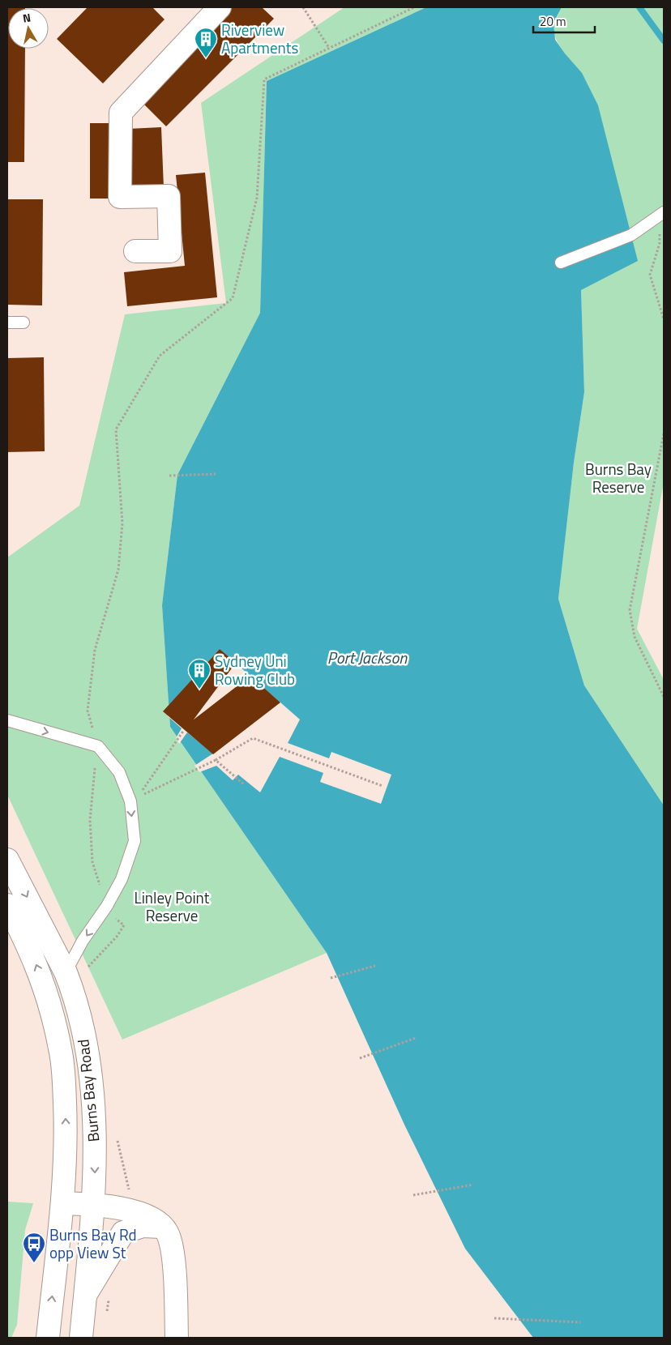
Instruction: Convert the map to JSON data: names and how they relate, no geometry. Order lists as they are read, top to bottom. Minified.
{"streets":{"main road":["Burns Bay Road"]},"water":["Port Jackson"],"parks":["Burns Bay Reserve","Linley Point Reserve"],"places":{"building":["Riverview Apartments","Sydney Uni Rowing Club"],"bus stop":["Burns Bay Rd opp View St"]},"scale_bar":"20 m","north":"top"}
